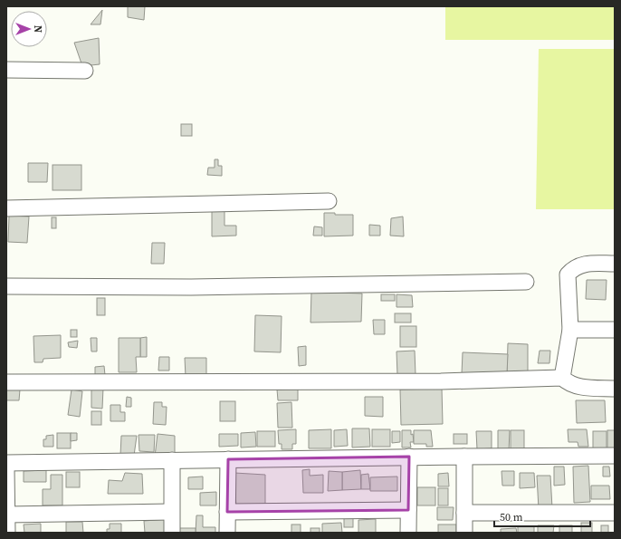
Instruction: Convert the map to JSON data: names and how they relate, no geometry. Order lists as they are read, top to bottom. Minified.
{"scale_bar":"50 m","north":"right"}
